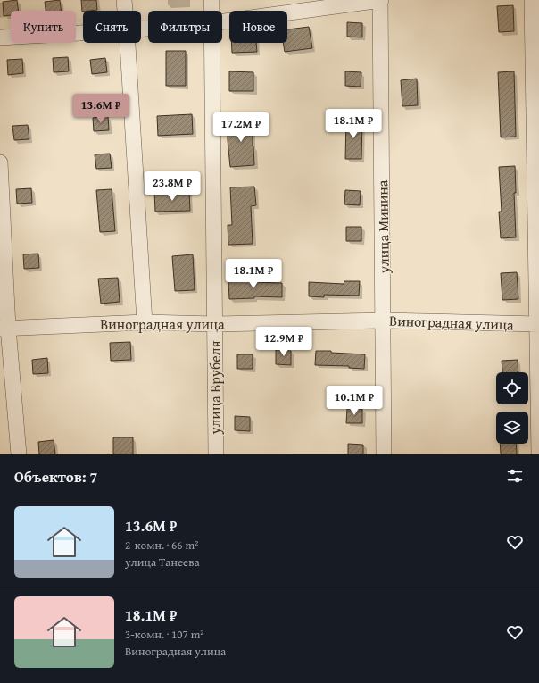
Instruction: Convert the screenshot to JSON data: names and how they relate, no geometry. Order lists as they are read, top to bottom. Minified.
{"streets":{"street":["улица Минина","Виноградная улица","улица Врубеля"]},"crossings":[["улица Минина","Виноградная улица"],["Виноградная улица","улица Врубеля"]],"page":{"chip":["Купить","Снять","Фильтры","Новое"],"price":["13.6M ₽","18.1M ₽","17.2M ₽","23.8M ₽","18.1M ₽","12.9M ₽","10.1M ₽"],"heading":"Объектов: 7","list":[{"name":"13.6M ₽","note":"2-комн. · 66 m² · улица Танеева"},{"name":"18.1M ₽","note":"3-комн. · 107 m² · Виноградная улица"}]}}
